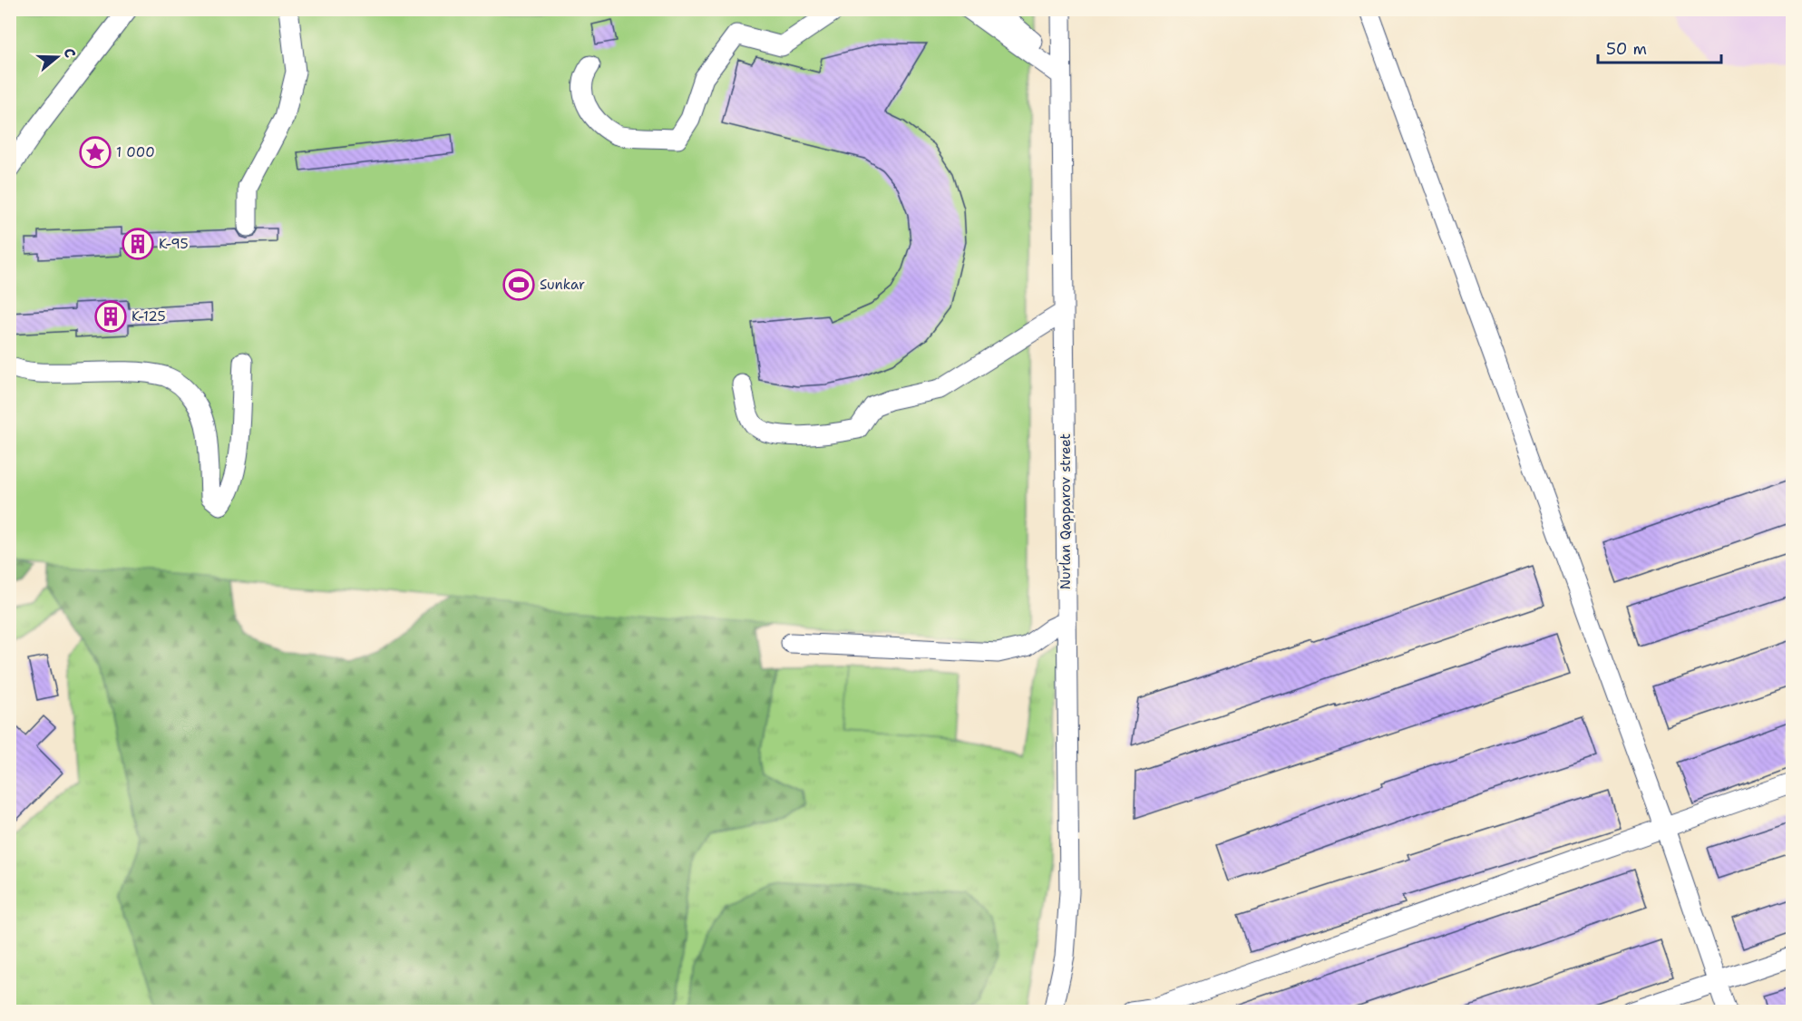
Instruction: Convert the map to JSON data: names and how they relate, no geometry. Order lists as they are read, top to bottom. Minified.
{"streets":{"street":["Nurlan Qapparov street"]},"places":{"place":["1 000"],"building":["K-95","K-125"],"sports":["Sunkar"]},"scale_bar":"50 m","north":"right"}
